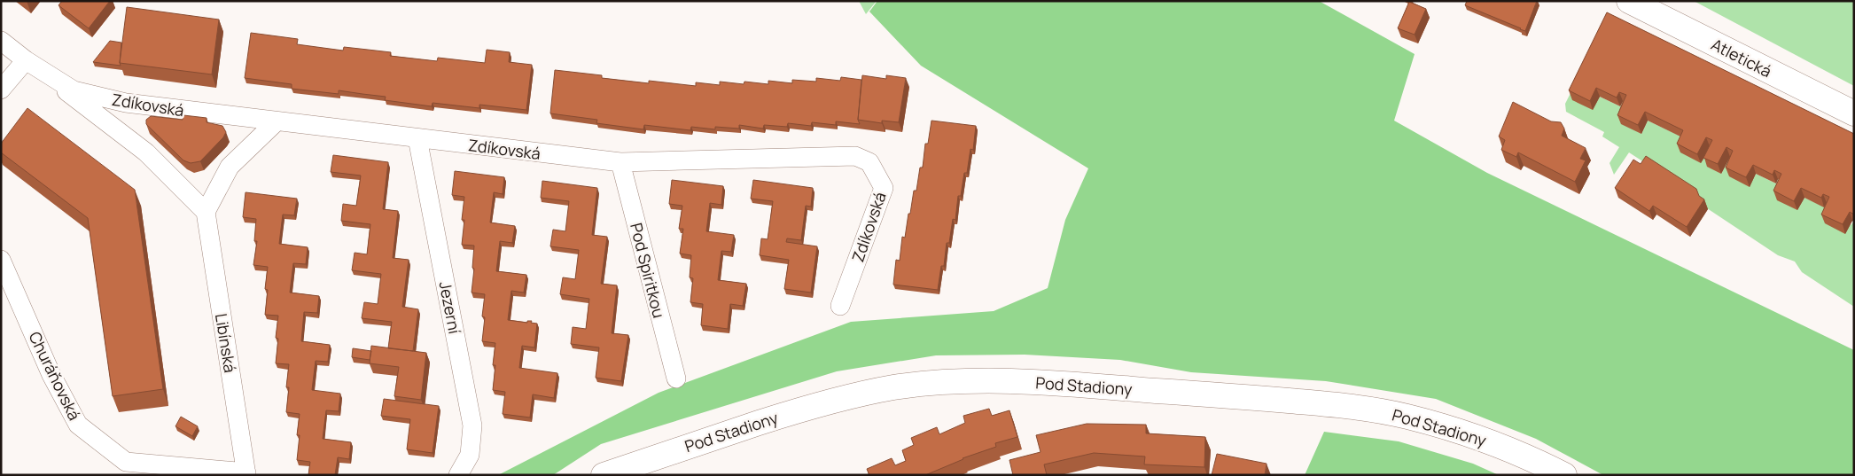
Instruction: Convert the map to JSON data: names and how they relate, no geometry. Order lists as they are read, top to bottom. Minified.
{"streets":{"main road":["Atletická","Pod Stadiony"],"street":["Zdíkovská","Pod Spiritkou","Jezerní","Libínská","Churáňovská"]},"crossings":[["Zdíkovská","Pod Spiritkou"],["Zdíkovská","Jezerní"],["Libínská","Churáňovská"]]}
